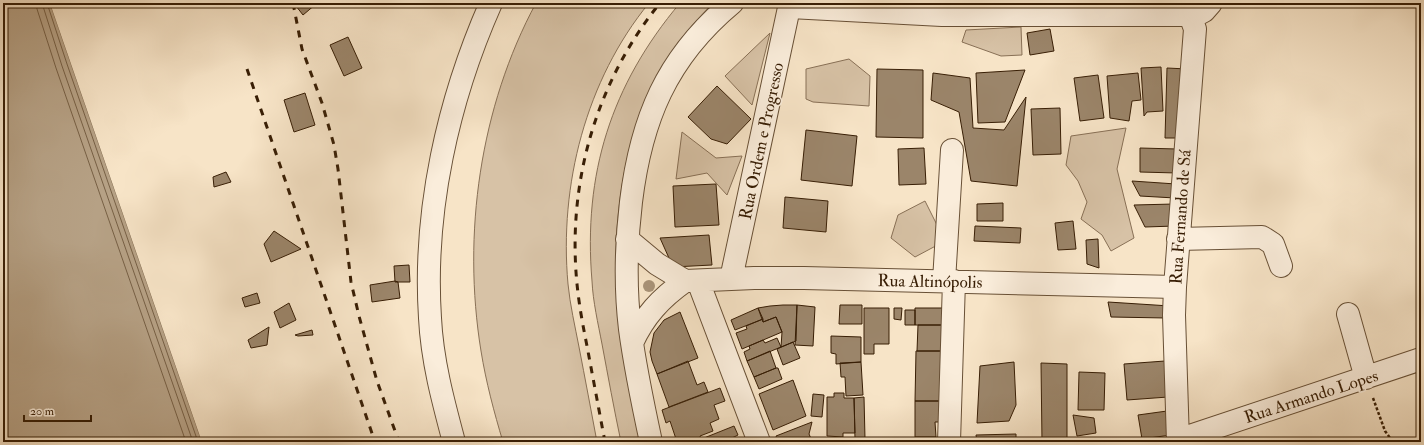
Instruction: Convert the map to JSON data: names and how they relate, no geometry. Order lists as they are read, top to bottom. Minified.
{"streets":{"street":["Rua Ordem e Progresso","Rua Fernando de Sá","Rua Altinópolis","Rua Armando Lopes"]},"crossings":[["Rua Ordem e Progresso","Rua Altinópolis"],["Rua Fernando de Sá","Rua Altinópolis"],["Rua Fernando de Sá","Rua Armando Lopes"]],"scale_bar":"20 m"}
